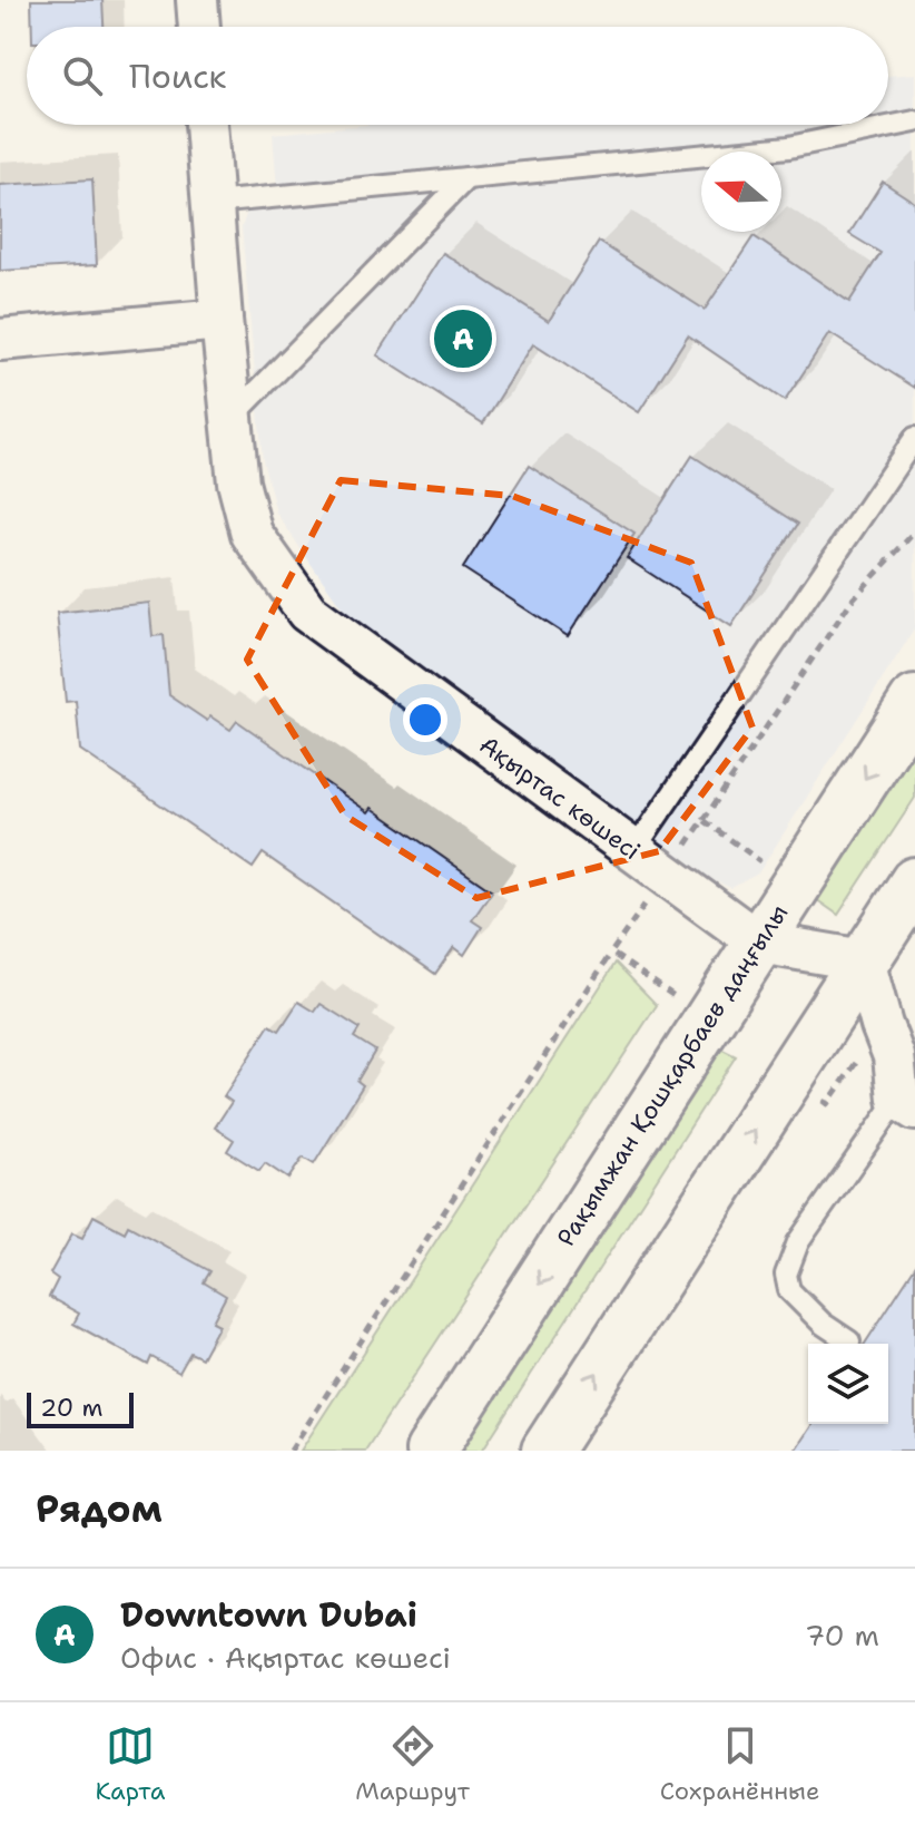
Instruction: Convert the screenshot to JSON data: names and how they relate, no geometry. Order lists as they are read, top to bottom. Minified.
{"streets":{"main road":["Рақымжан Қошқарбаев даңғылы"],"street":["Ақыртас көшесі"]},"crossings":[["Ақыртас көшесі","Рақымжан Қошқарбаев даңғылы"]],"scale_bar":"20 m","north":"left","page":{"search":"Поиск","pins":"A","scale":"20 m","heading":"Рядом","list":[{"mark":"A","name":"Downtown Dubai","note":"Офис · Ақыртас көшесі","value":"70 m"}],"nav":["Карта","Маршрут","Сохранённые"]}}
